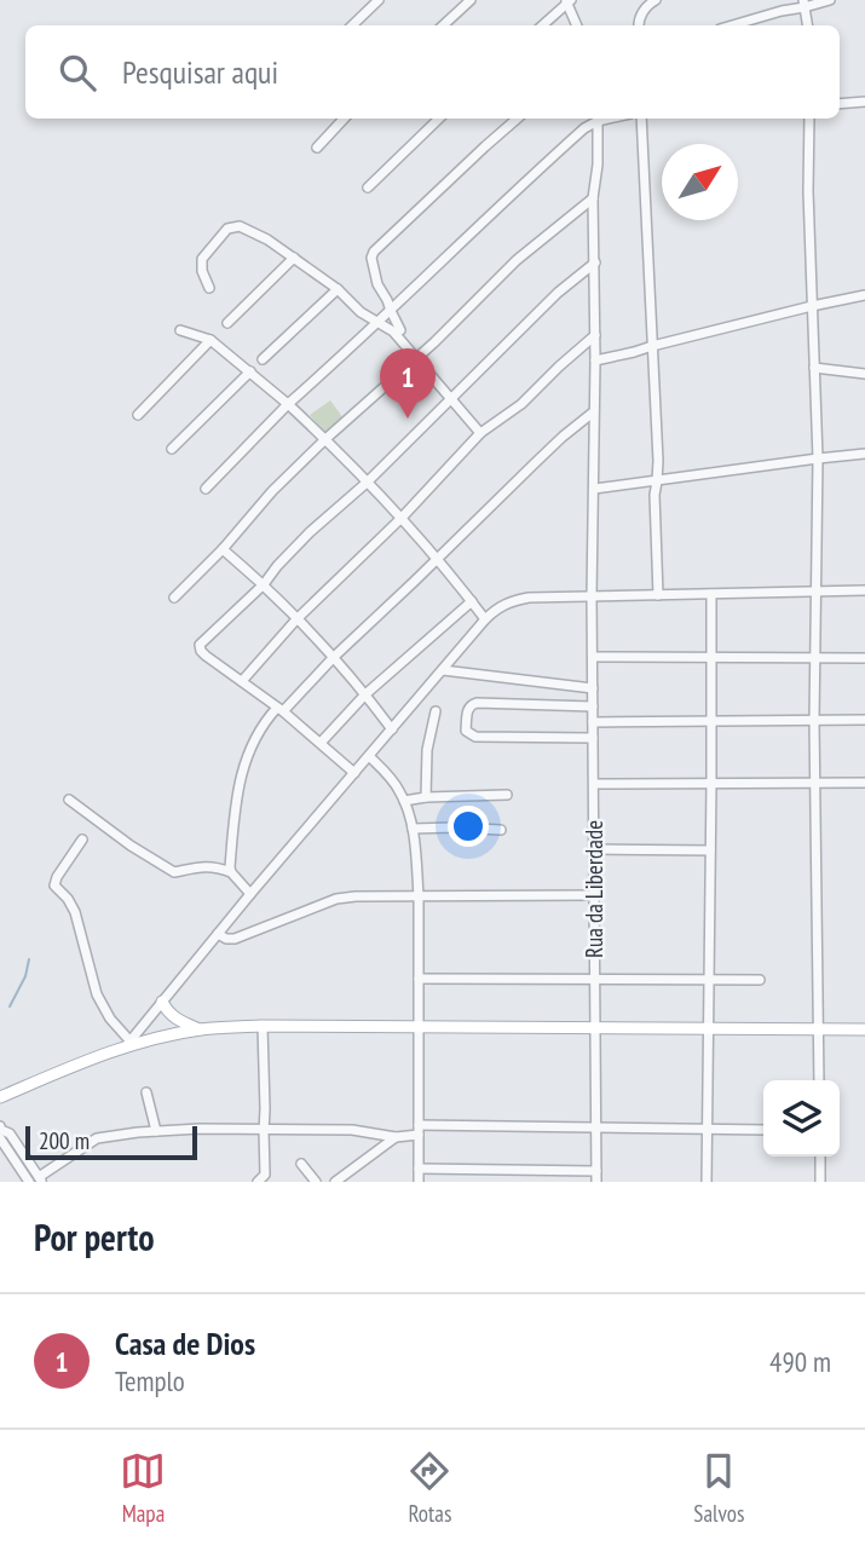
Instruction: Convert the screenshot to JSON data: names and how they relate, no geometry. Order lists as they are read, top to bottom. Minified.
{"streets":{"street":["Rua da Liberdade"]},"scale_bar":"200 m","north":"top right","page":{"search":"Pesquisar aqui","pins":"1","scale":"200 m","heading":"Por perto","list":[{"mark":"1","name":"Casa de Dios","note":"Templo","value":"490 m"}],"nav":["Mapa","Rotas","Salvos"]}}
